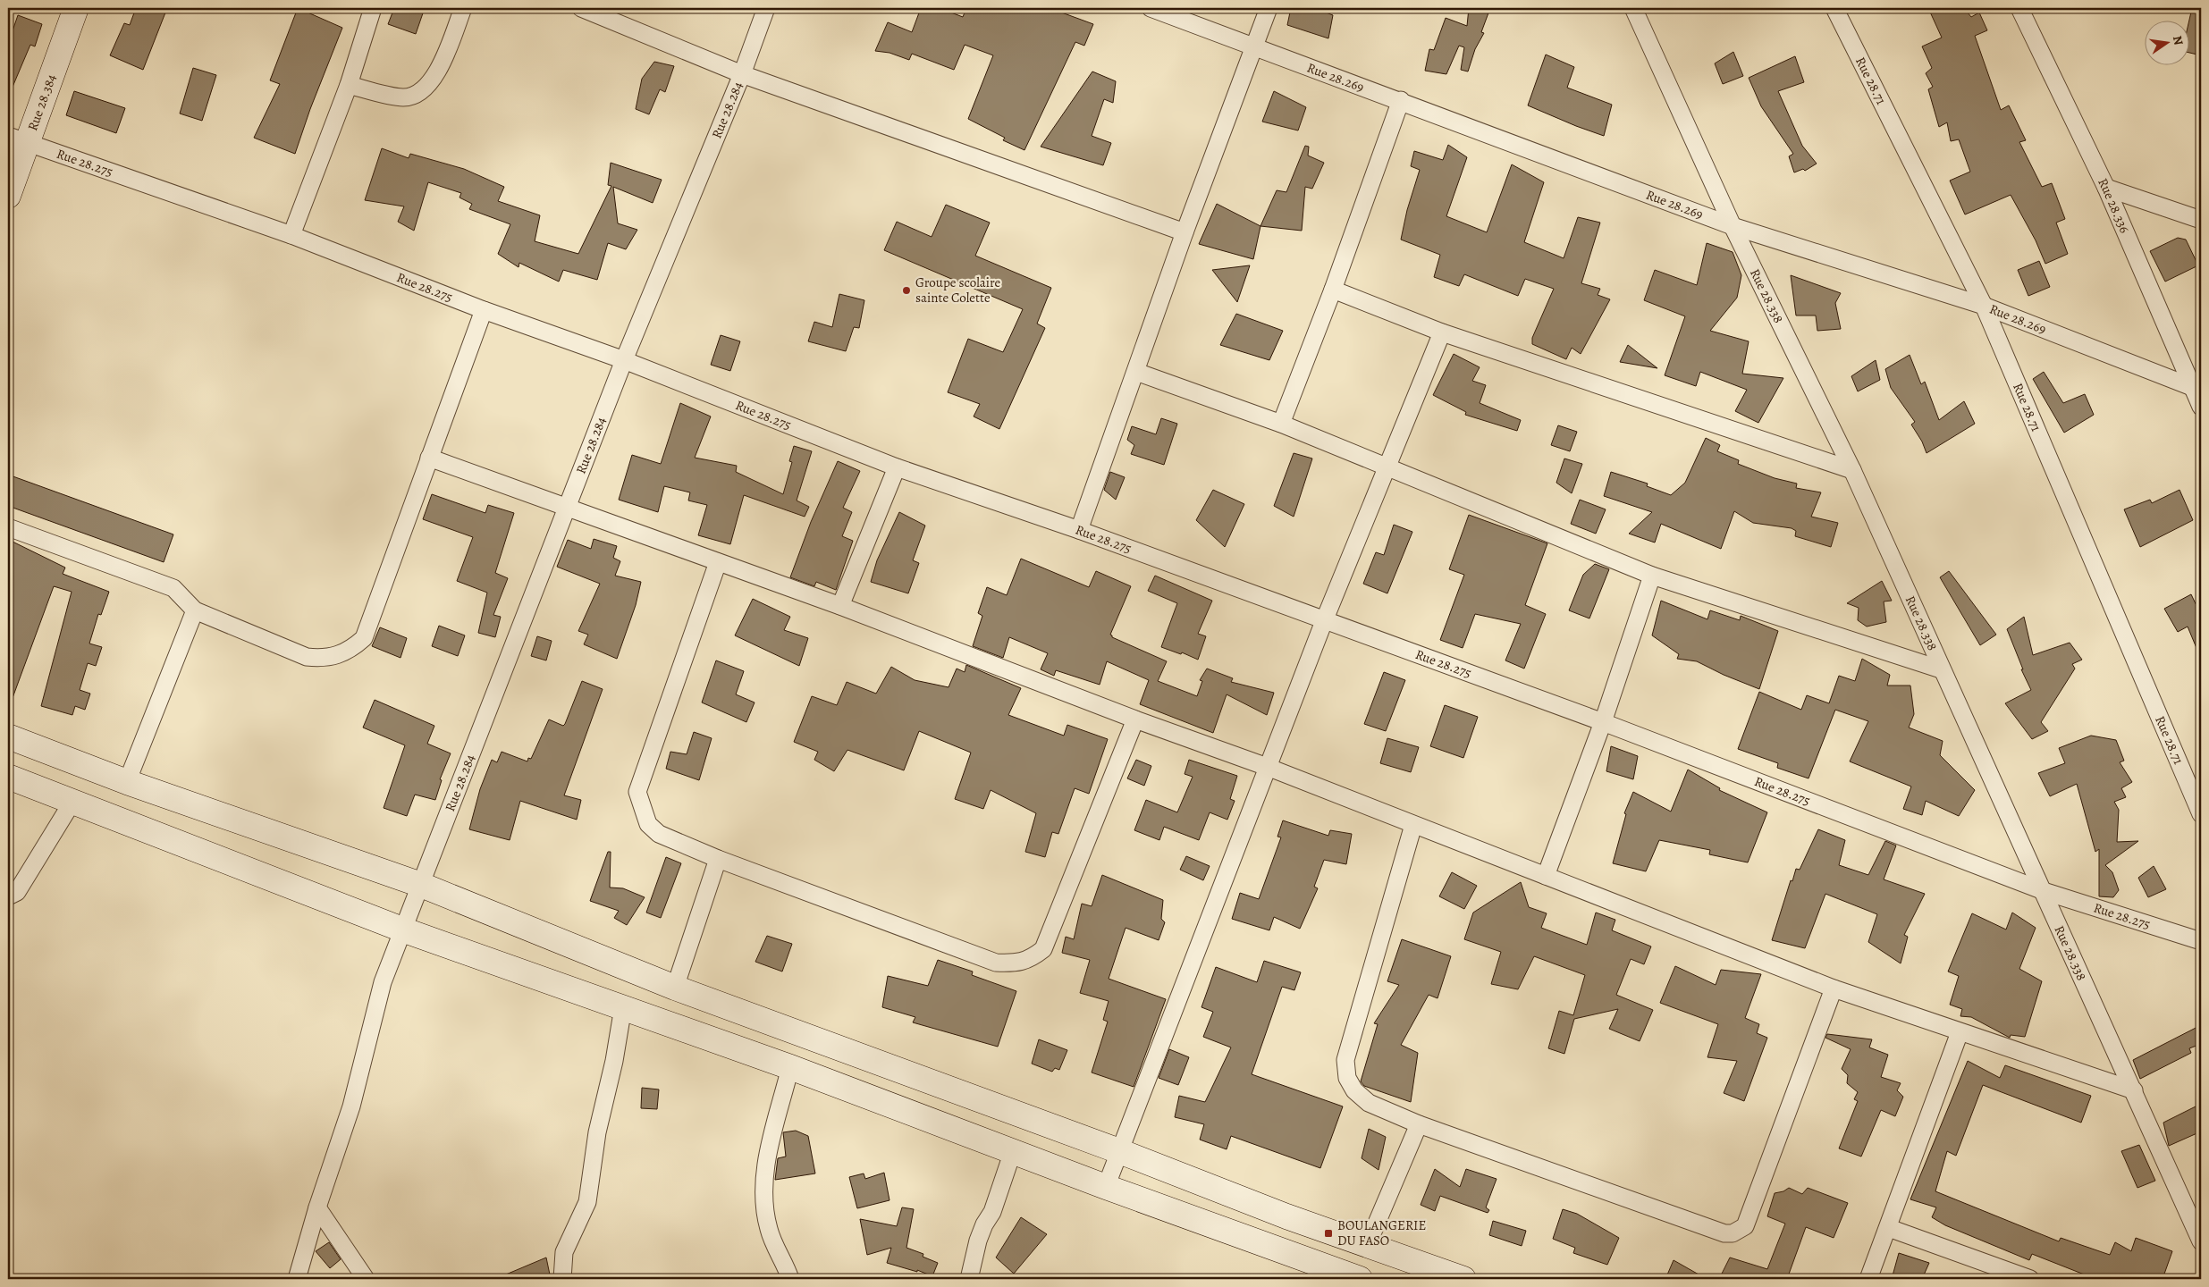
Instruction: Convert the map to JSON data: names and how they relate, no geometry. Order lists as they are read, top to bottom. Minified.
{"streets":{"main road":["Rue 28.384"],"street":["Rue 28.269","Rue 28.71","Rue 28.284","Rue 28.275","Rue 28.336","Rue 28.338"]},"crossings":[["Rue 28.269","Rue 28.71"],["Rue 28.269","Rue 28.336"],["Rue 28.269","Rue 28.338"],["Rue 28.384","Rue 28.275"],["Rue 28.284","Rue 28.275"],["Rue 28.275","Rue 28.338"]],"places":{"other":["Groupe scolaire sainte Colette"],"transit":["BOULANGERIE DU FASO"]},"north":"right"}
